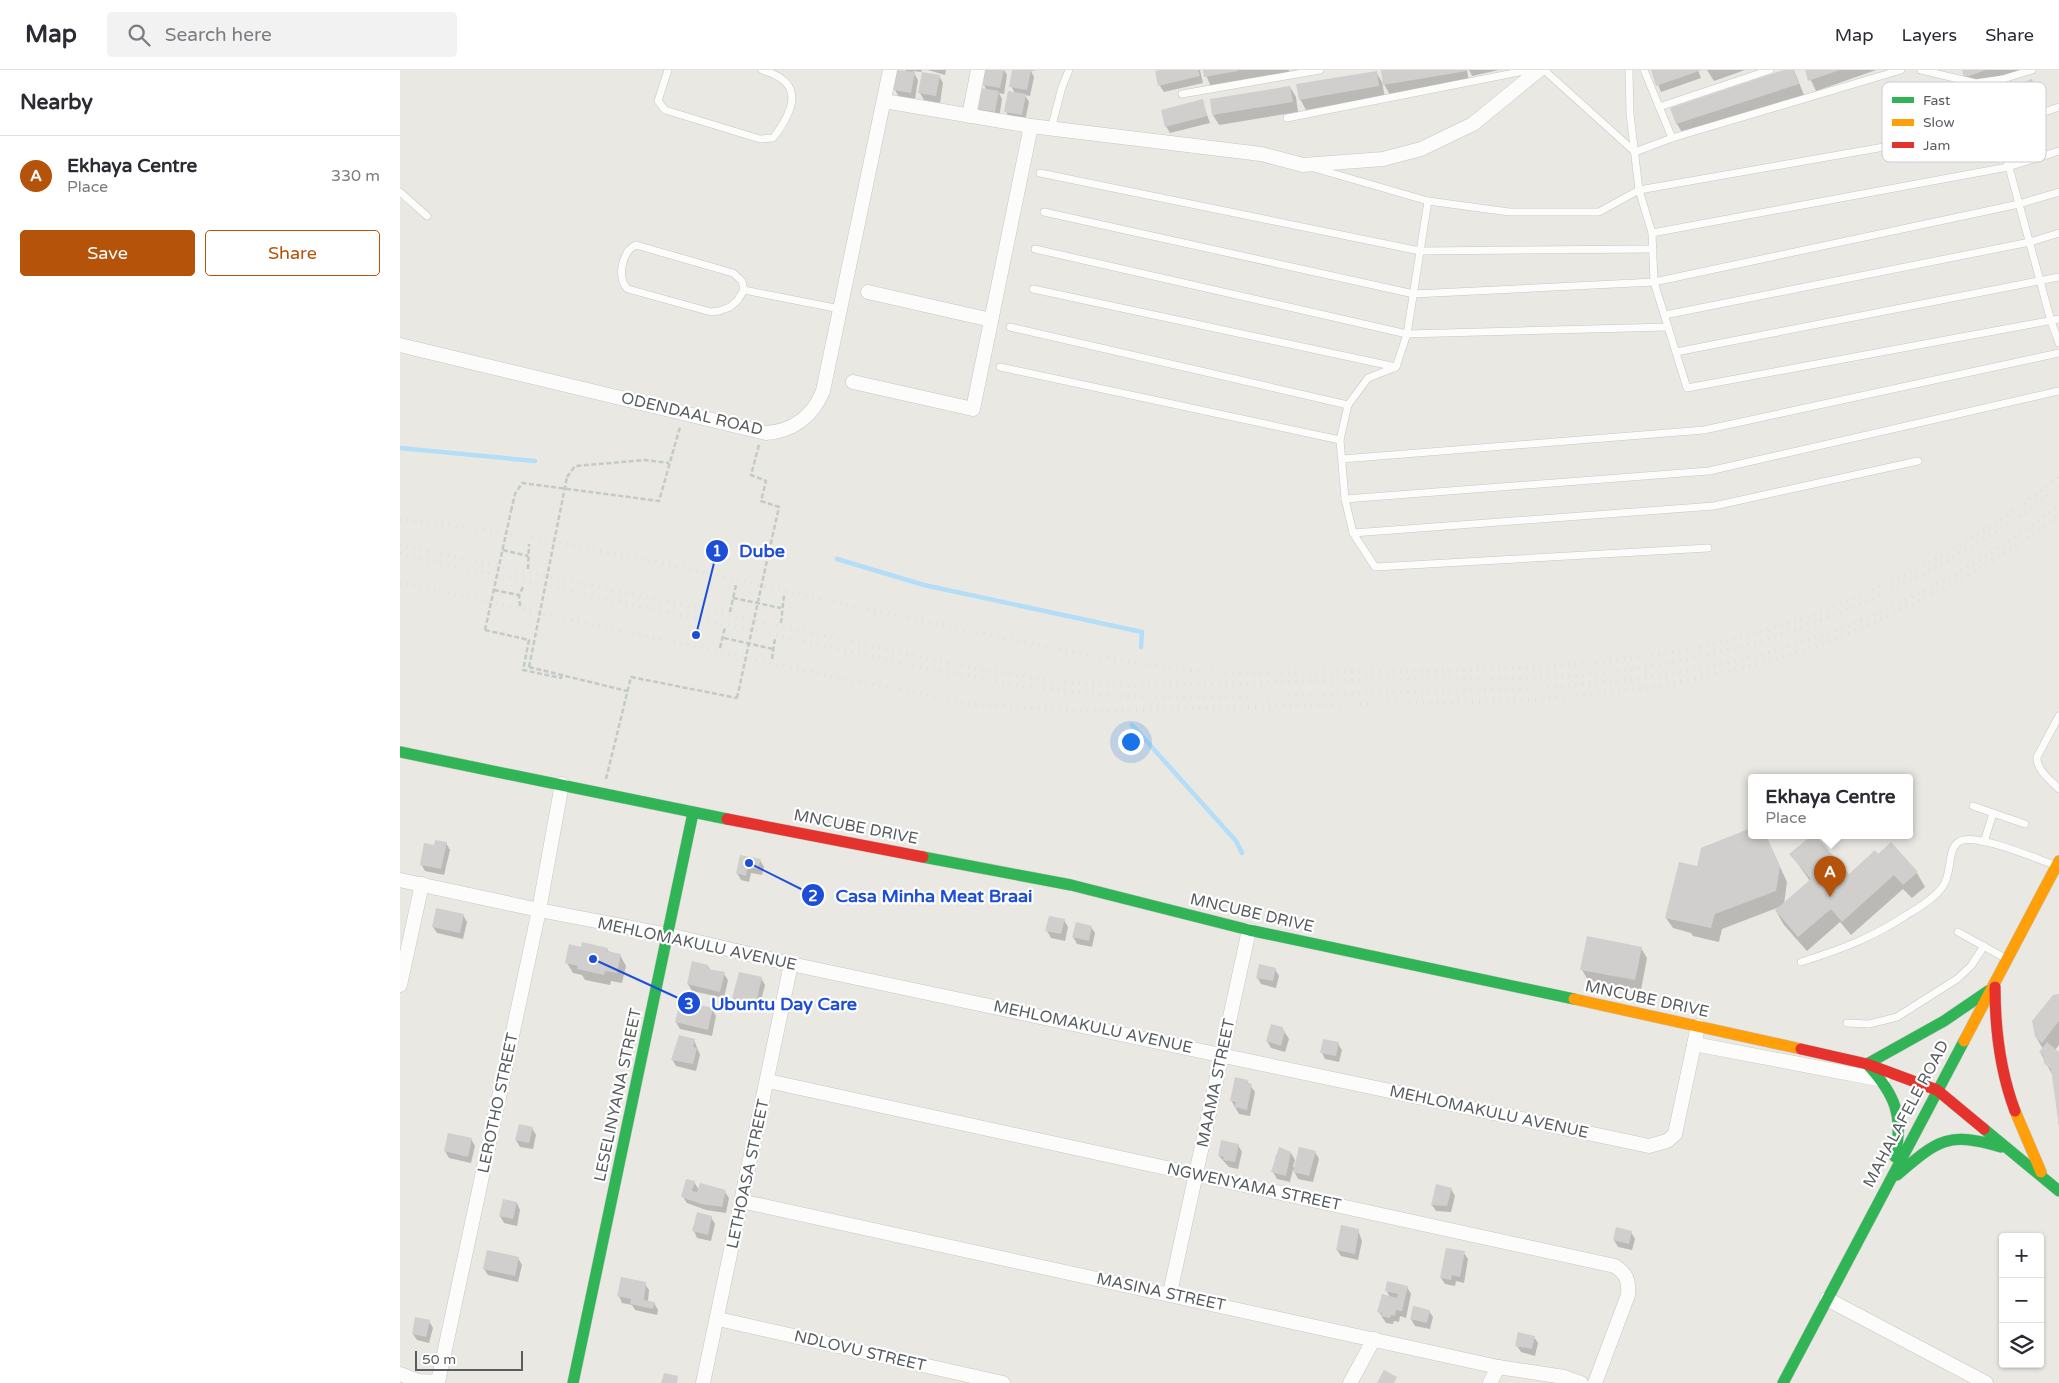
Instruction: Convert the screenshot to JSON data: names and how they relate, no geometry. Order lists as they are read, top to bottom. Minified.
{"streets":{"street":["ODENDAAL ROAD","MNCUBE DRIVE","MEHLOMAKULU AVENUE","MAAMA STREET","LESELINYANA STREET","LEROTHO STREET","MAHALAFELE ROAD","LETHOASA STREET","NGWENYAMA STREET","MASINA STREET","NDLOVU STREET"]},"crossings":[["MNCUBE DRIVE","MEHLOMAKULU AVENUE"],["MNCUBE DRIVE","MAAMA STREET"],["MNCUBE DRIVE","LESELINYANA STREET"],["MNCUBE DRIVE","LEROTHO STREET"],["MNCUBE DRIVE","MAHALAFELE ROAD"],["MEHLOMAKULU AVENUE","MAAMA STREET"],["MEHLOMAKULU AVENUE","LESELINYANA STREET"],["MEHLOMAKULU AVENUE","LEROTHO STREET"],["MEHLOMAKULU AVENUE","LETHOASA STREET"],["MAAMA STREET","NGWENYAMA STREET"],["MAAMA STREET","MASINA STREET"],["LETHOASA STREET","NGWENYAMA STREET"],["LETHOASA STREET","MASINA STREET"],["LETHOASA STREET","NDLOVU STREET"]],"places":["Dube","Casa Minha Meat Braai","Ubuntu Day Care"],"legend":["Fast","Slow","Jam"],"scale_bar":"50 m","page":{"header":"Map","search":"Search here","nav":["Map","Layers","Share"],"heading":"Nearby","list":[{"mark":"A","name":"Ekhaya Centre","note":"Place","value":"330 m"}],"buttons":["Save","Share"],"popup":["Ekhaya Centre","Place"],"pins":"A","map_buttons":["+","−"],"scale":"50 m"}}
